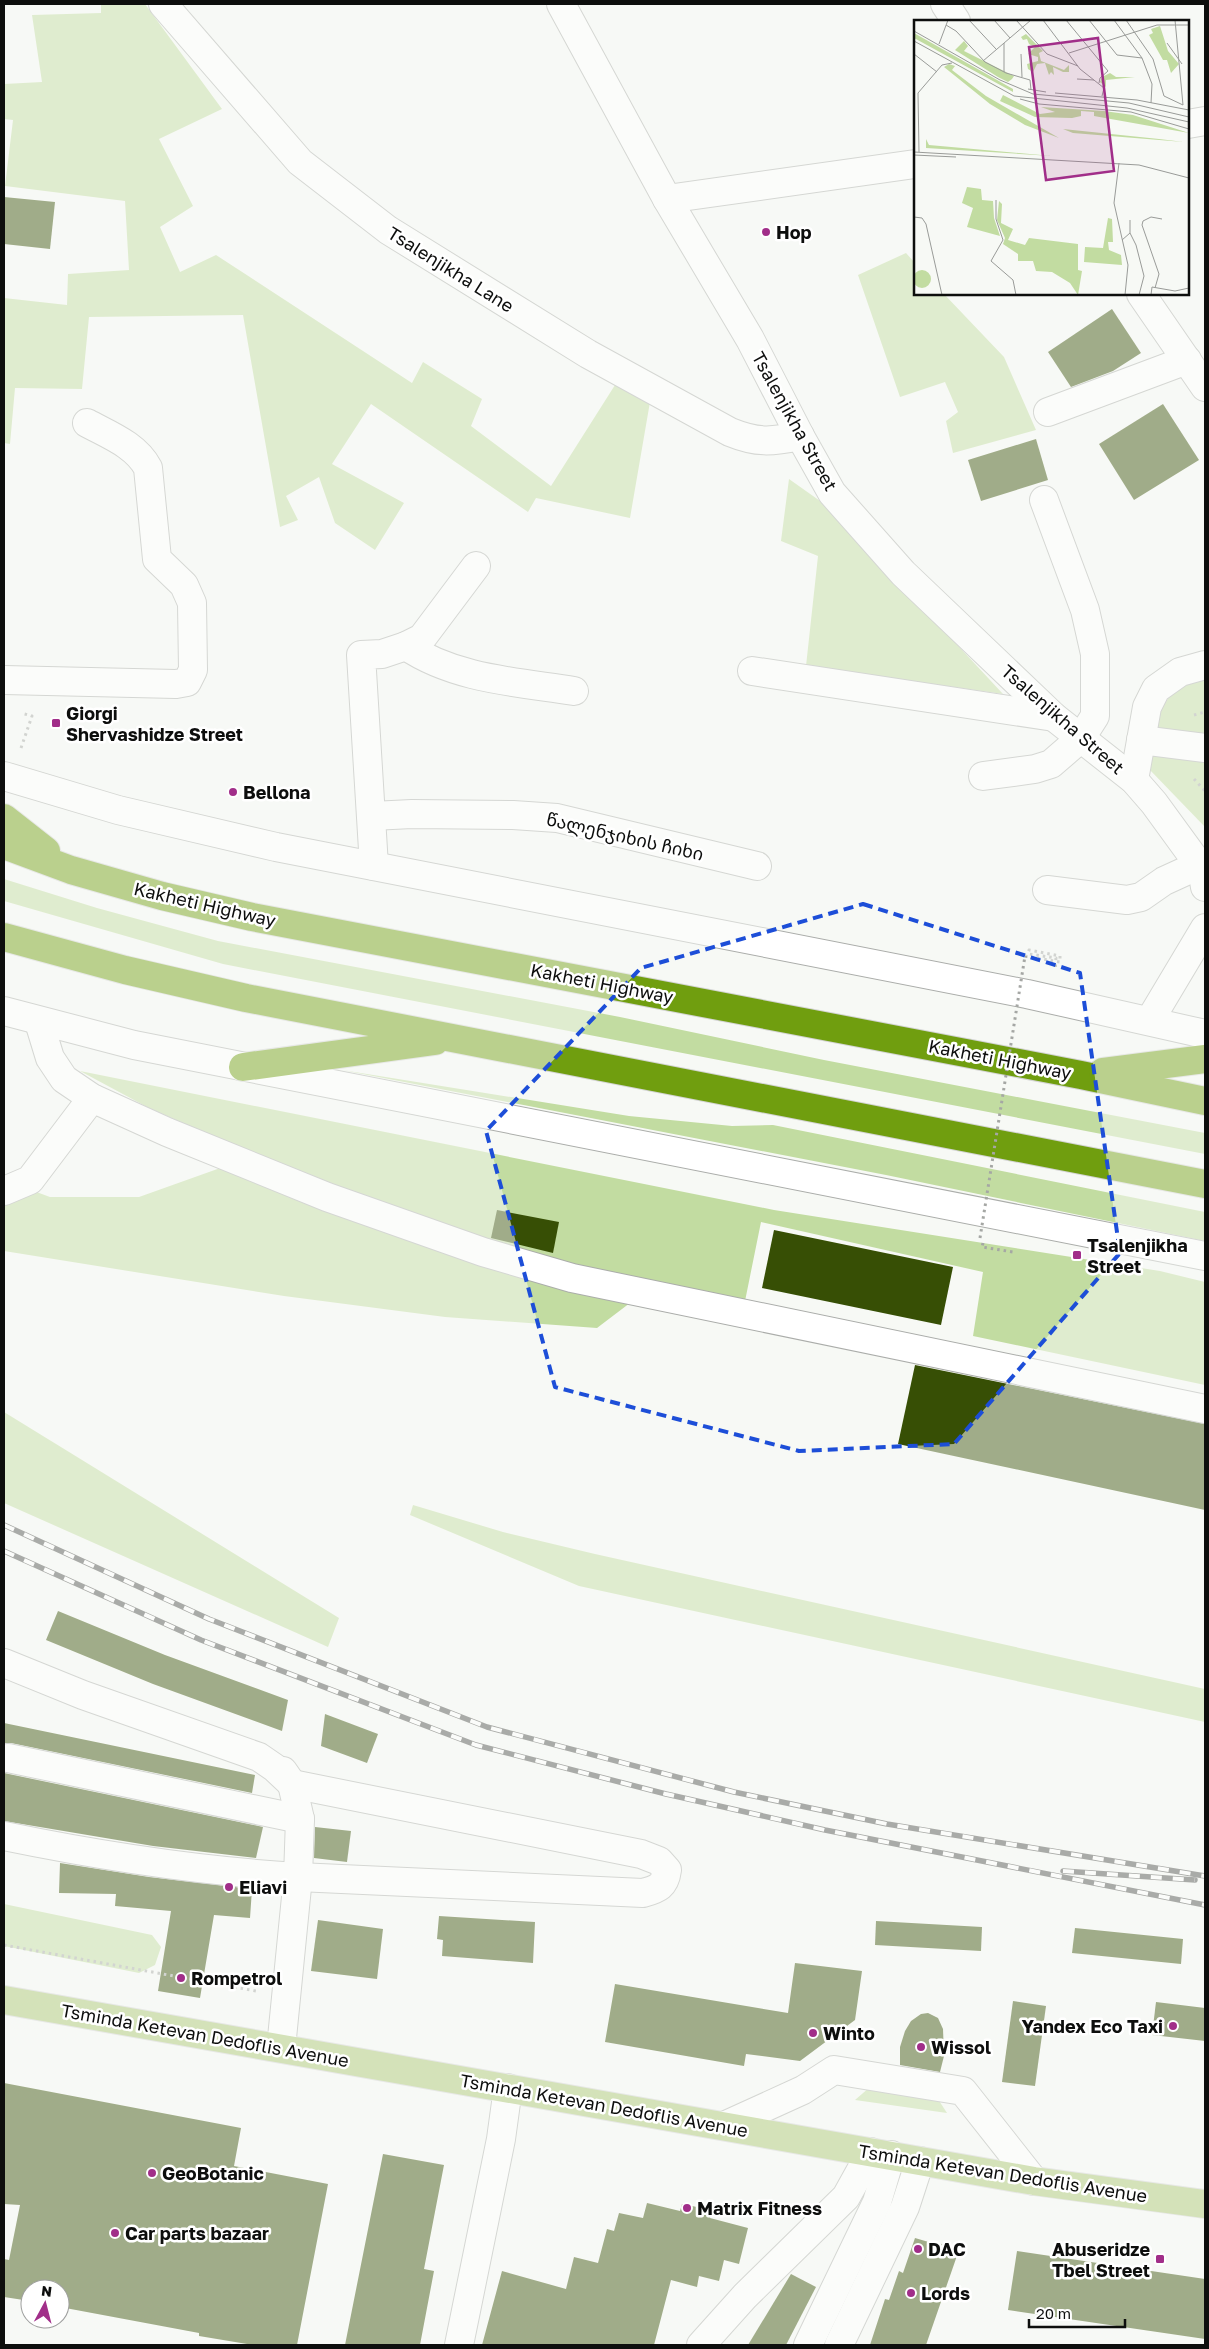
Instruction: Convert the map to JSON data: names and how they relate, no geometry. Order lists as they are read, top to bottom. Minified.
{"streets":{"highway":["Kakheti Highway"],"main road":["Tsminda Ketevan Dedoflis Avenue"],"street":["Tsalenjikha Lane","Tsalenjikha Street","წალენჯიხის ჩიხი"]},"crossings":[["Tsalenjikha Lane","Tsalenjikha Street"]],"places":{"other":["Нор","Bellona","Eliavi","Rompetrol","Yandex Eco Taxi","Winto","Wissol","GeoBotanic","Matrix Fitness","Car parts bazaar","DAC","Lords"],"transit":["Giorgi Shervashidze Street","Tsalenjikha Street","Abuseridze Tbel Street"]},"scale_bar":"20 m","north":"top"}
